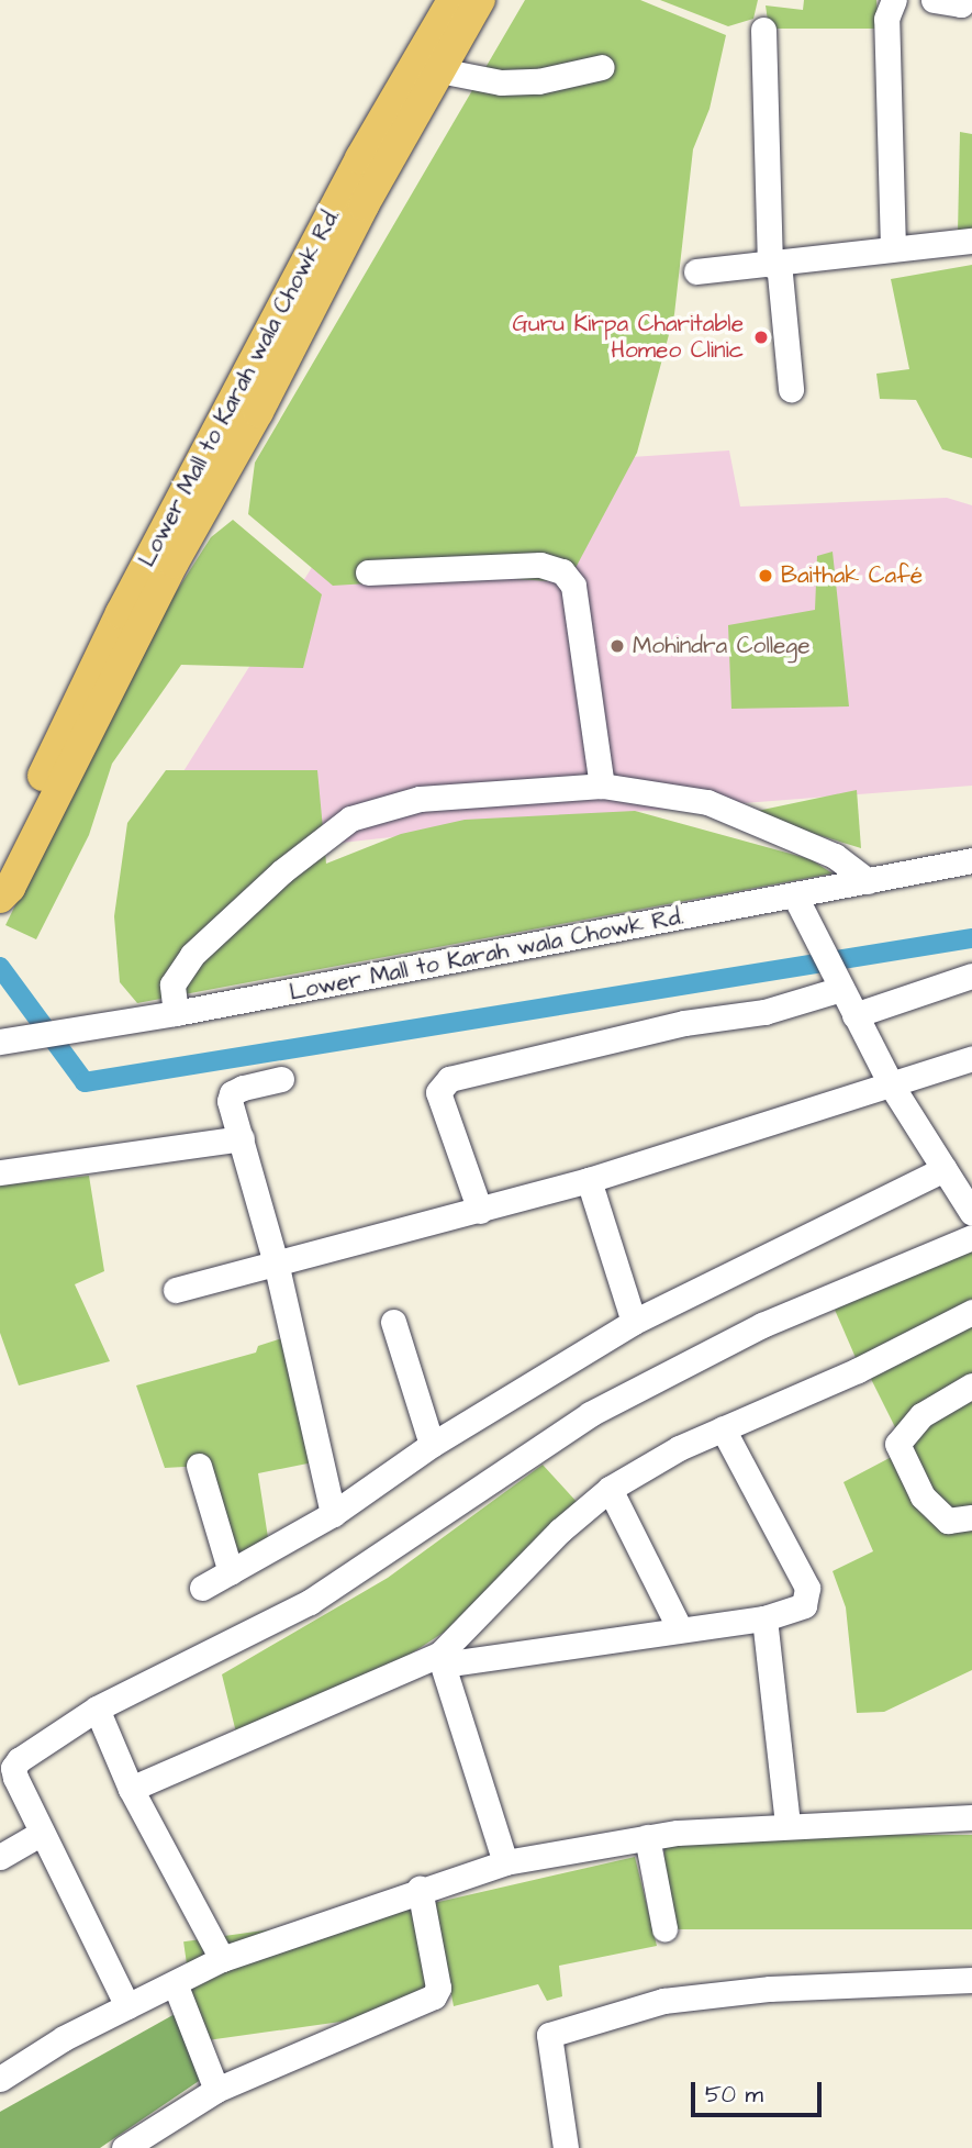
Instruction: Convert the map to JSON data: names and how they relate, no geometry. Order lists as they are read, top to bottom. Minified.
{"streets":{"main road":["Lower Mall to Karah wala Chowk Rd."]},"places":["Guru Kirpa Charitable Homeo Clinic","Baithak Café","Mohindra College"],"scale_bar":"50 m"}
